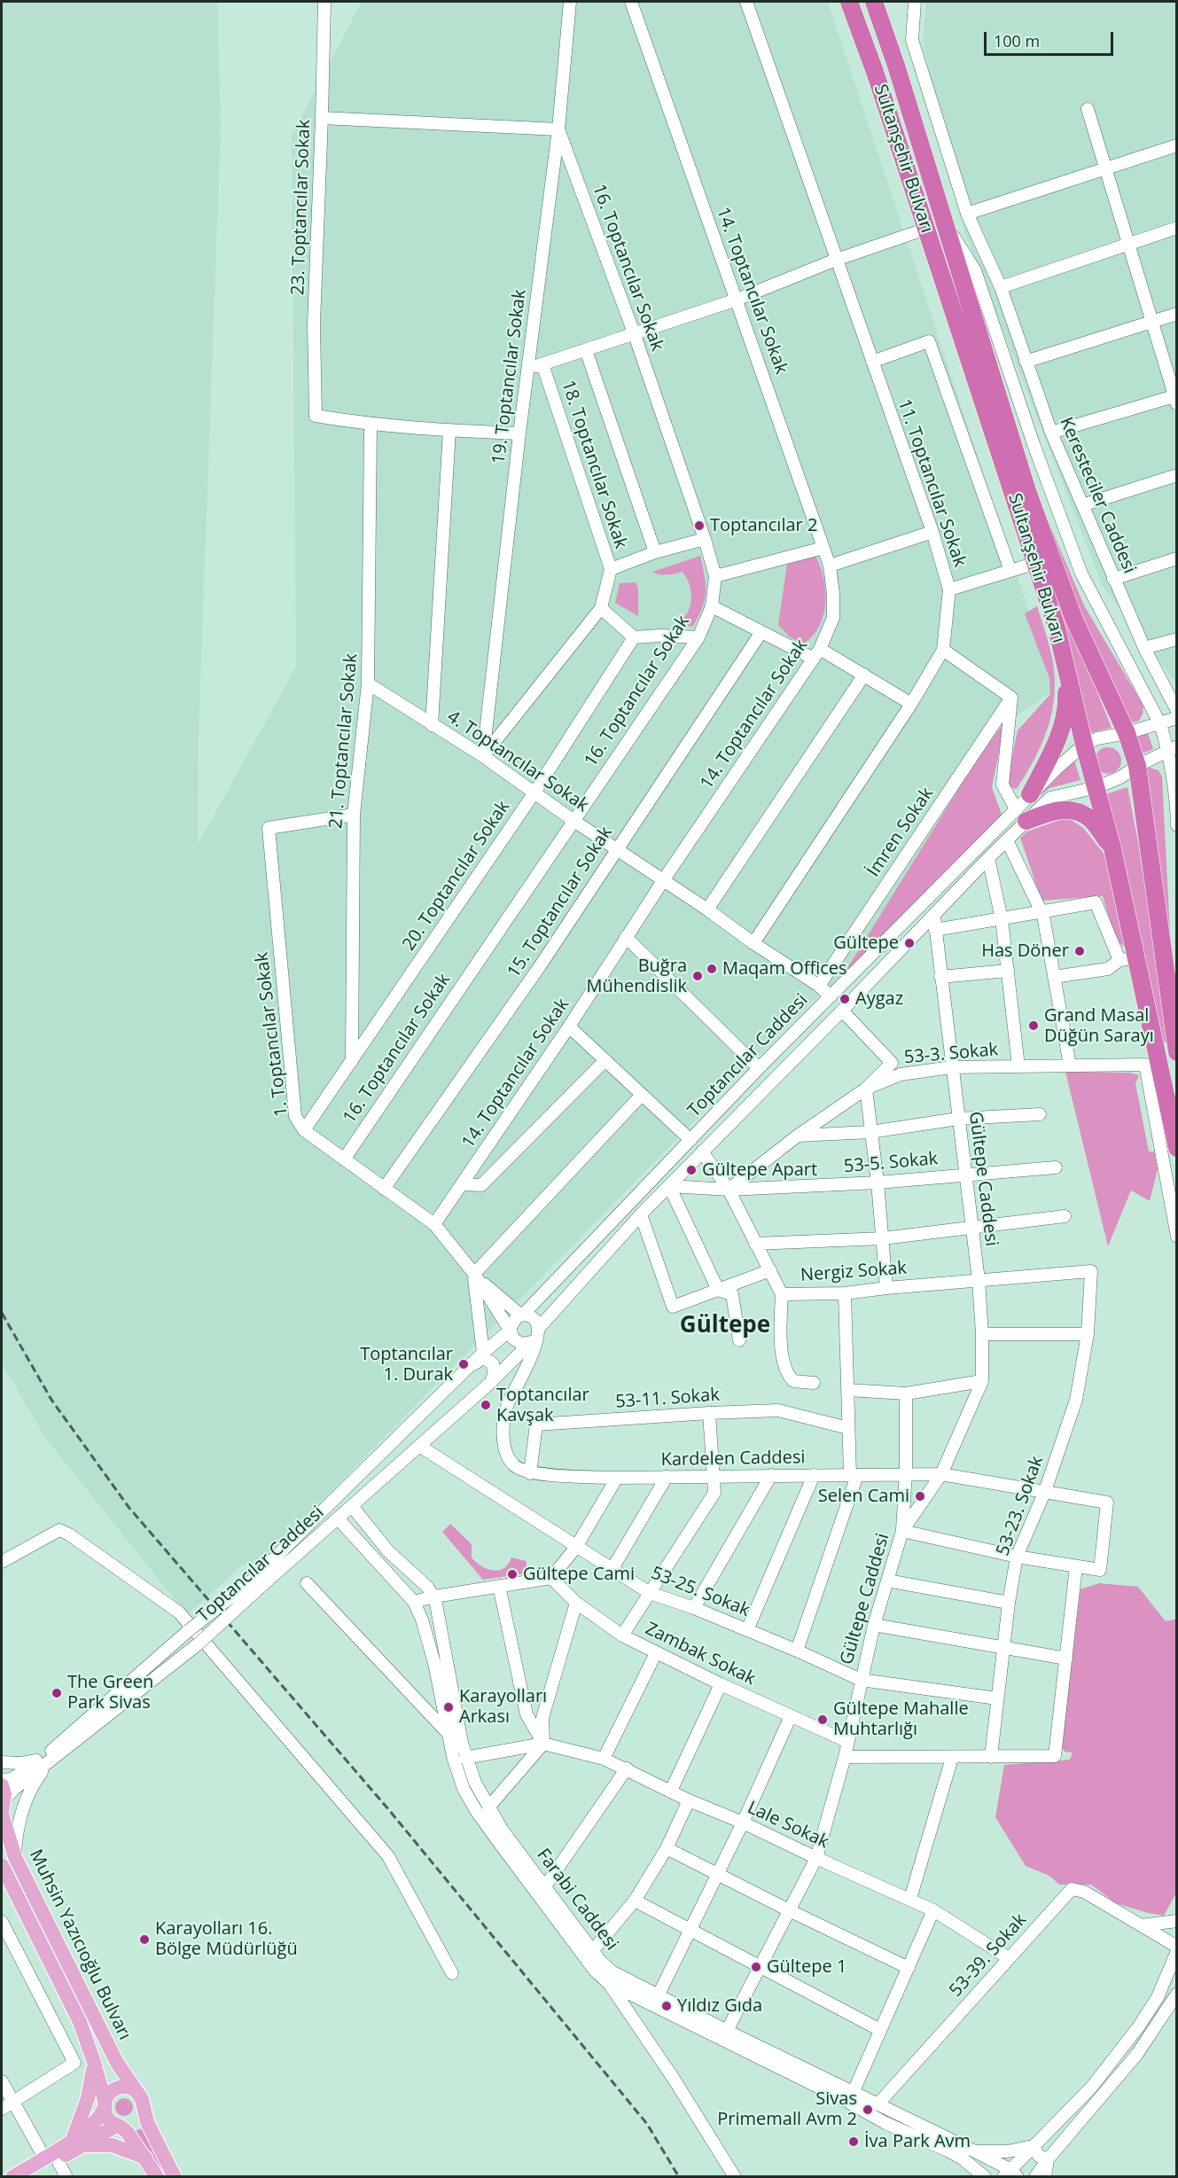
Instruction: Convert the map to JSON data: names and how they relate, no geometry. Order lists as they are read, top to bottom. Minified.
{"streets":{"highway":["Sultanşehir Bulvarı"],"main road":["Muhsin Yazıcıoğlu Bulvarı"],"street":["23. Toptancılar Sokak","16. Toptancılar Sokak","14. Toptancılar Sokak","19. Toptancılar Sokak","18. Toptancılar Sokak","11. Toptancılar Sokak","Keresteciler Caddesi","21. Toptancılar Sokak","4. Toptancılar Sokak","İmren Sokak","20. Toptancılar Sokak","15. Toptancılar Sokak","1. Toptancılar Sokak","53-3. Sokak","Toptancılar Caddesi","53-5. Sokak","Gültepe Caddesi","Nergiz Sokak","53-11. Sokak","Kardelen Caddesi","53-23. Sokak","53-25. Sokak","Zambak Sokak","Lale Sokak","Farabi Caddesi","53-39. Sokak"]},"crossings":[["Sultanşehir Bulvarı","Toptancılar Caddesi"],["23. Toptancılar Sokak","21. Toptancılar Sokak"],["16. Toptancılar Sokak","19. Toptancılar Sokak"],["16. Toptancılar Sokak","4. Toptancılar Sokak"],["16. Toptancılar Sokak","1. Toptancılar Sokak"],["14. Toptancılar Sokak","4. Toptancılar Sokak"],["14. Toptancılar Sokak","1. Toptancılar Sokak"],["19. Toptancılar Sokak","18. Toptancılar Sokak"],["19. Toptancılar Sokak","4. Toptancılar Sokak"],["18. Toptancılar Sokak","4. Toptancılar Sokak"],["11. Toptancılar Sokak","4. Toptancılar Sokak"],["21. Toptancılar Sokak","4. Toptancılar Sokak"],["21. Toptancılar Sokak","20. Toptancılar Sokak"],["21. Toptancılar Sokak","1. Toptancılar Sokak"],["4. Toptancılar Sokak","İmren Sokak"],["4. Toptancılar Sokak","20. Toptancılar Sokak"],["4. Toptancılar Sokak","15. Toptancılar Sokak"],["4. Toptancılar Sokak","Toptancılar Caddesi"],["20. Toptancılar Sokak","1. Toptancılar Sokak"],["15. Toptancılar Sokak","1. Toptancılar Sokak"],["1. Toptancılar Sokak","Toptancılar Caddesi"],["53-3. Sokak","53-5. Sokak"],["53-3. Sokak","Gültepe Caddesi"],["53-3. Sokak","Nergiz Sokak"],["Toptancılar Caddesi","Gültepe Caddesi"],["Toptancılar Caddesi","Nergiz Sokak"],["Toptancılar Caddesi","53-25. Sokak"],["Toptancılar Caddesi","Farabi Caddesi"],["Toptancılar Caddesi","Muhsin Yazıcıoğlu Bulvarı"],["53-5. Sokak","Gültepe Caddesi"],["53-5. Sokak","Nergiz Sokak"],["Gültepe Caddesi","Nergiz Sokak"],["Gültepe Caddesi","Kardelen Caddesi"],["Gültepe Caddesi","53-25. Sokak"],["Gültepe Caddesi","Zambak Sokak"],["Gültepe Caddesi","Lale Sokak"],["Gültepe Caddesi","Farabi Caddesi"],["Nergiz Sokak","53-23. Sokak"],["53-11. Sokak","Kardelen Caddesi"],["Kardelen Caddesi","53-23. Sokak"],["53-23. Sokak","53-25. Sokak"],["Lale Sokak","53-39. Sokak"],["Farabi Caddesi","53-39. Sokak"]],"districts":["Gültepe"],"places":["Toptancılar 2","Gültepe","Has Döner","Maqam Offices","Buğra Mühendislik","Aygaz","Grand Masal Düğün Sarayı","Gültepe Apart","Toptancılar 1. Durak","Toptancılar Kavşak","Selen Cami","Gültepe Cami","The Green Park Sivas","Karayolları Arkası","Gültepe Mahalle Muhtarlığı","Karayolları 16. Bölge Müdürlüğü","Gültepe 1","Yıldız Gıda","Sivas Primemall Avm 2","İva Park Avm"],"scale_bar":"100 m"}
